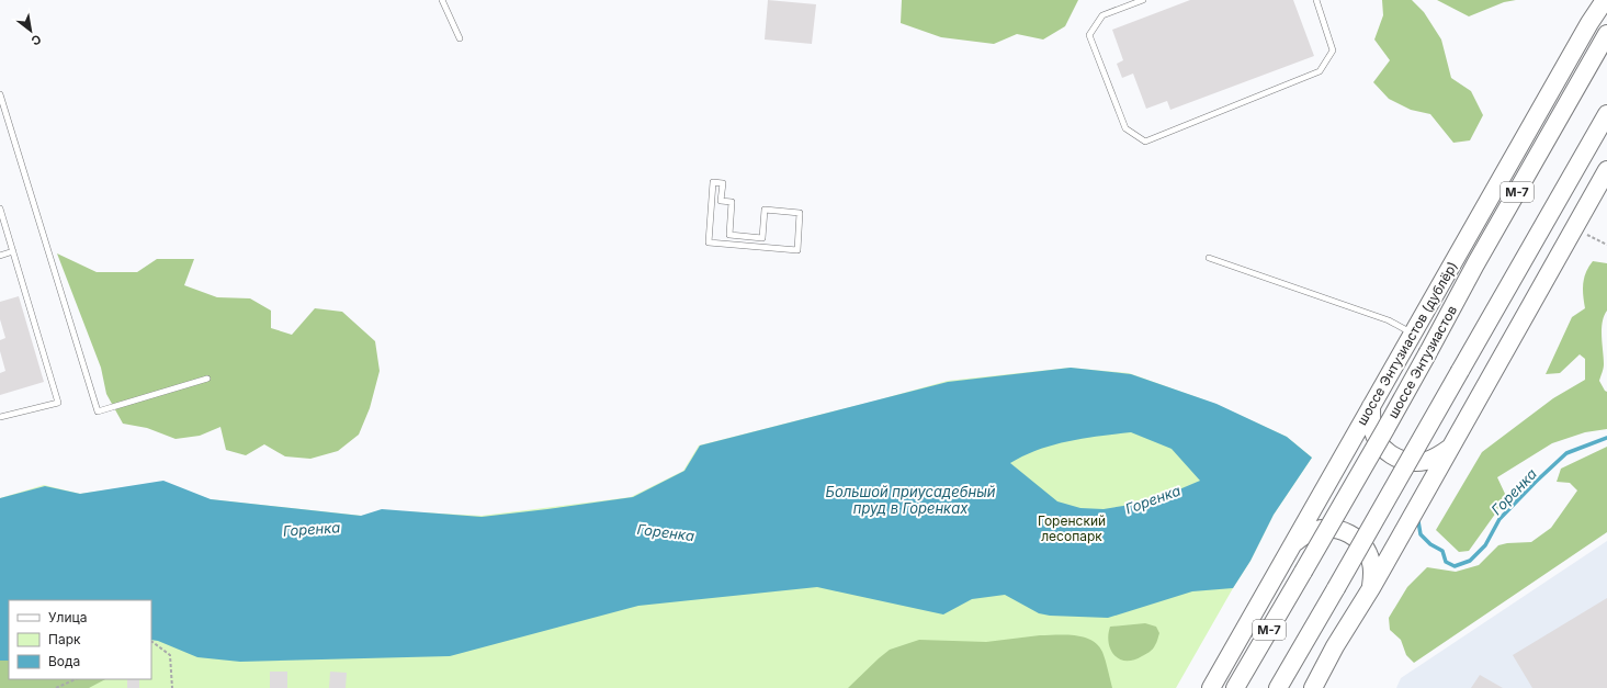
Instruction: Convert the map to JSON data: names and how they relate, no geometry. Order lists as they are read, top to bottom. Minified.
{"streets":{"main road":["М-7","шоссе Энтузиастов (дублёр)","шоссе Энтузиастов"]},"water":["Большой приусадебный пруд в Горенках","Горенка"],"parks":["Горенский лесопарк"],"legend":["Улица","Парк","Вода"],"north":"bottom right"}
